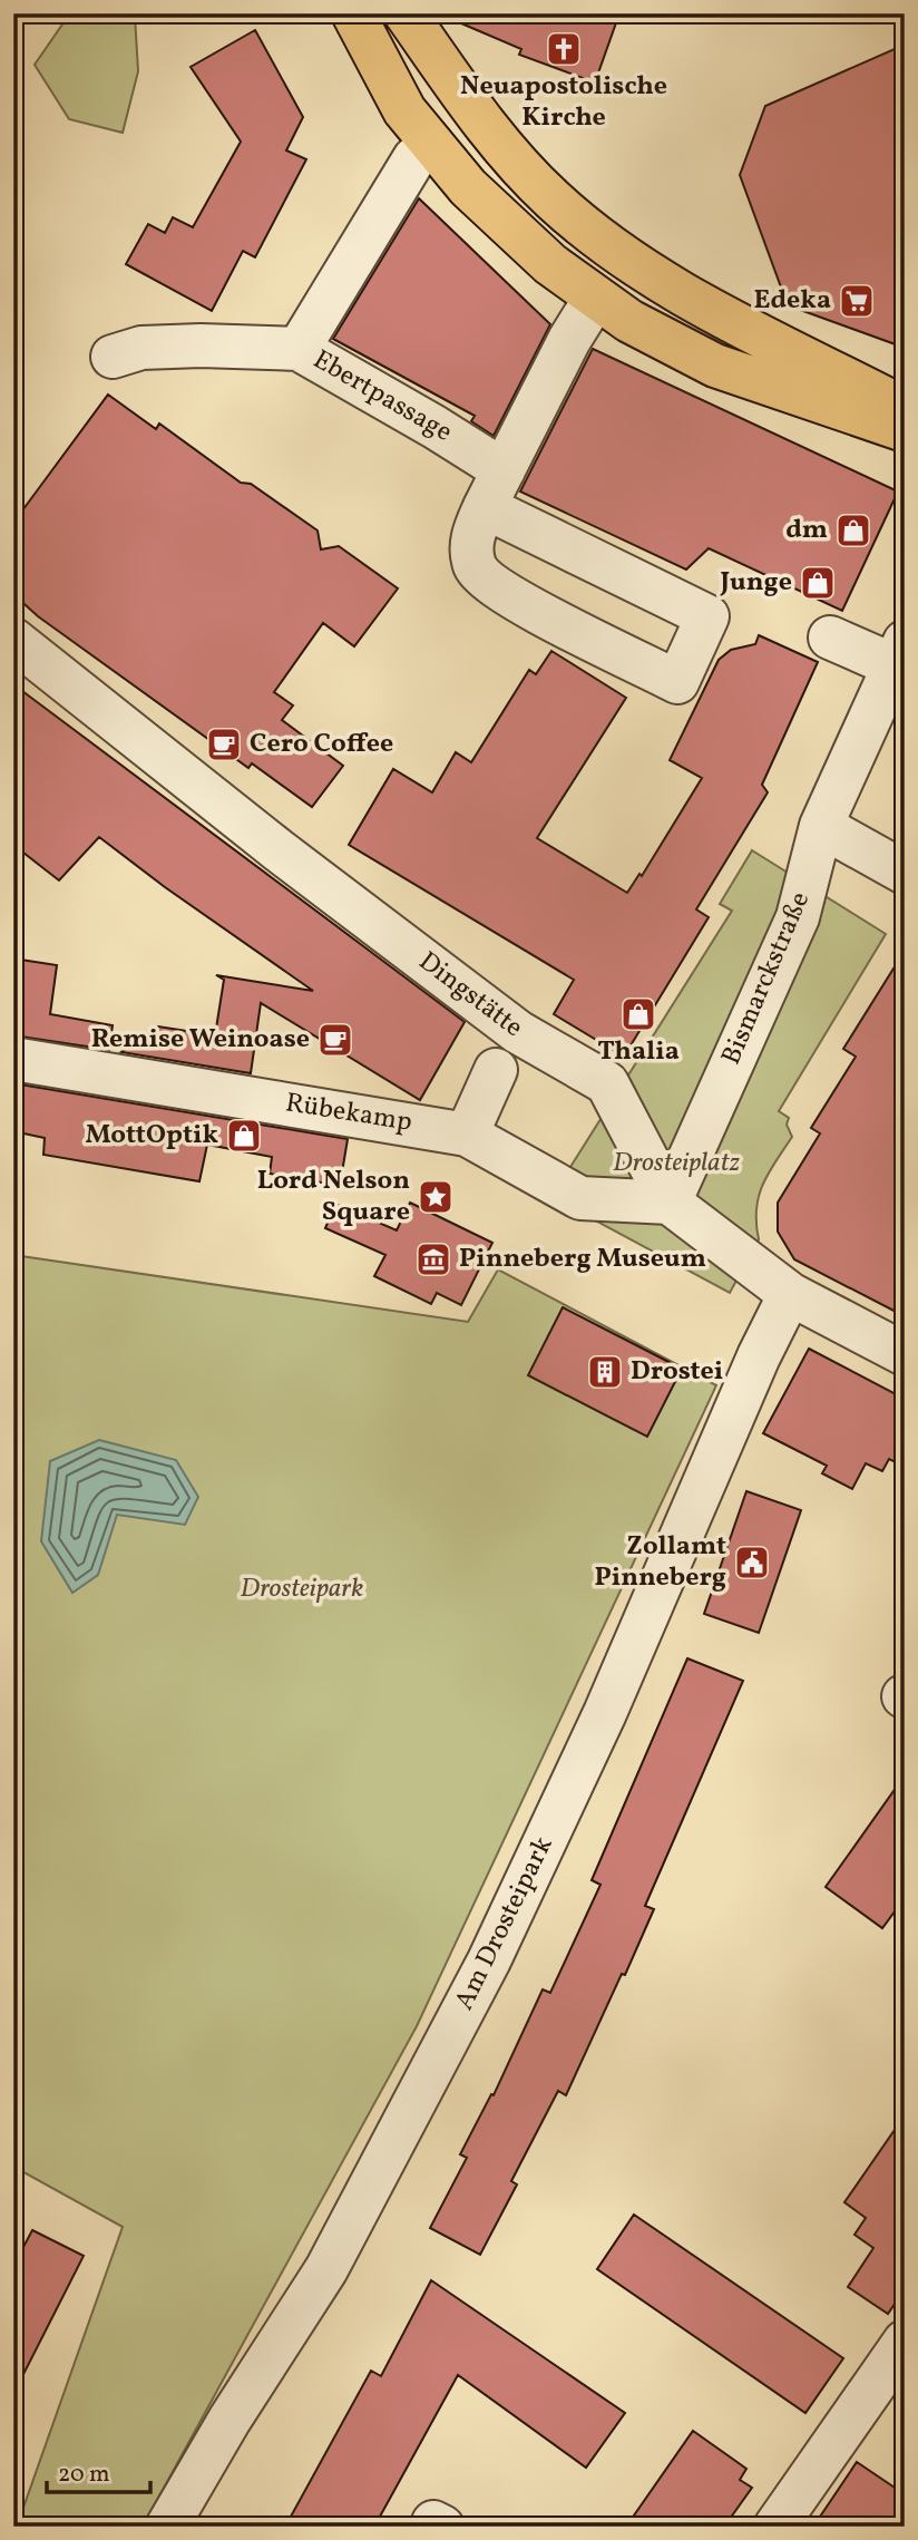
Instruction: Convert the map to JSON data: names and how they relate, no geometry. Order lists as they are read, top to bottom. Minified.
{"streets":{"street":["Ebertpassage","Bismarckstraße","Dingstätte","Rübekamp","Am Drosteipark"]},"crossings":[["Bismarckstraße","Dingstätte"],["Bismarckstraße","Rübekamp"],["Dingstätte","Rübekamp"],["Dingstätte","Am Drosteipark"]],"parks":["Drosteiplatz","Drosteipark"],"places":{"church":["Neuapostolische Kirche"],"supermarket":["Edeka"],"shop":["dm","Junge","Thalia","MottOptik"],"cafe":["Cero Coffee","Remise Weinoase"],"place":["Lord Nelson Square"],"museum":["Pinneberg Museum"],"building":["Drostei"],"public building":["Zollamt Pinneberg"]},"scale_bar":"20 m"}
